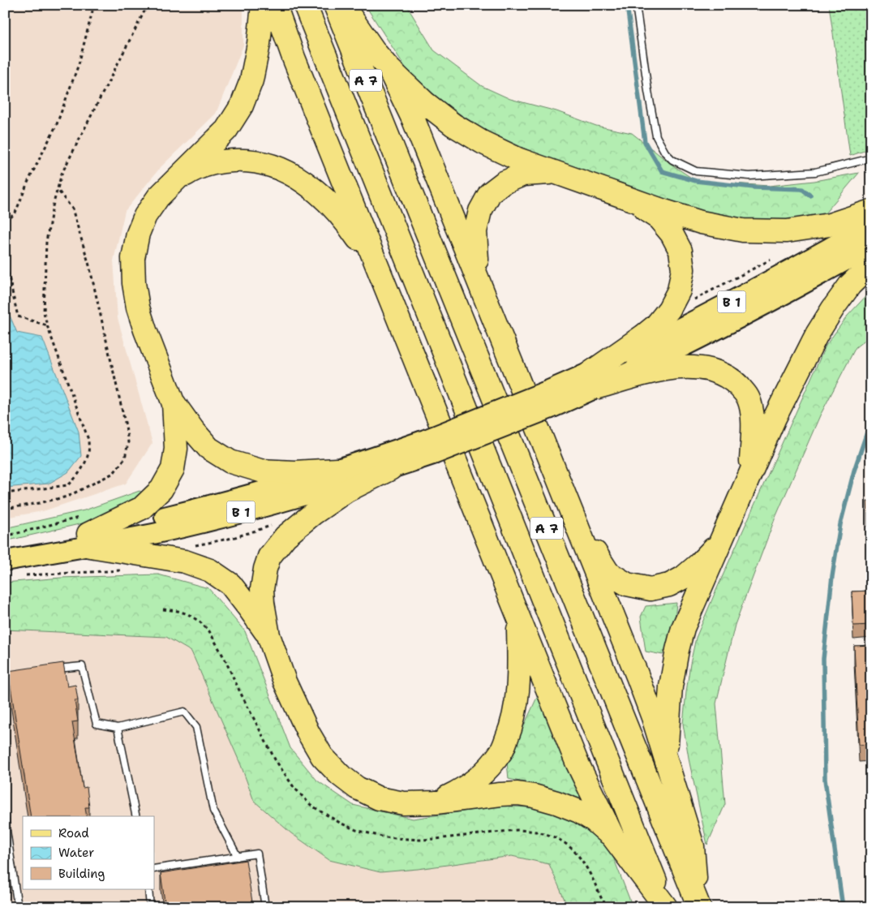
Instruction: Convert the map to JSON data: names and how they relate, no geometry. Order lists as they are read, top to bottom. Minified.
{"streets":{"highway":["A 7"],"main road":["B 1"]},"legend":["Road","Water","Building"]}
